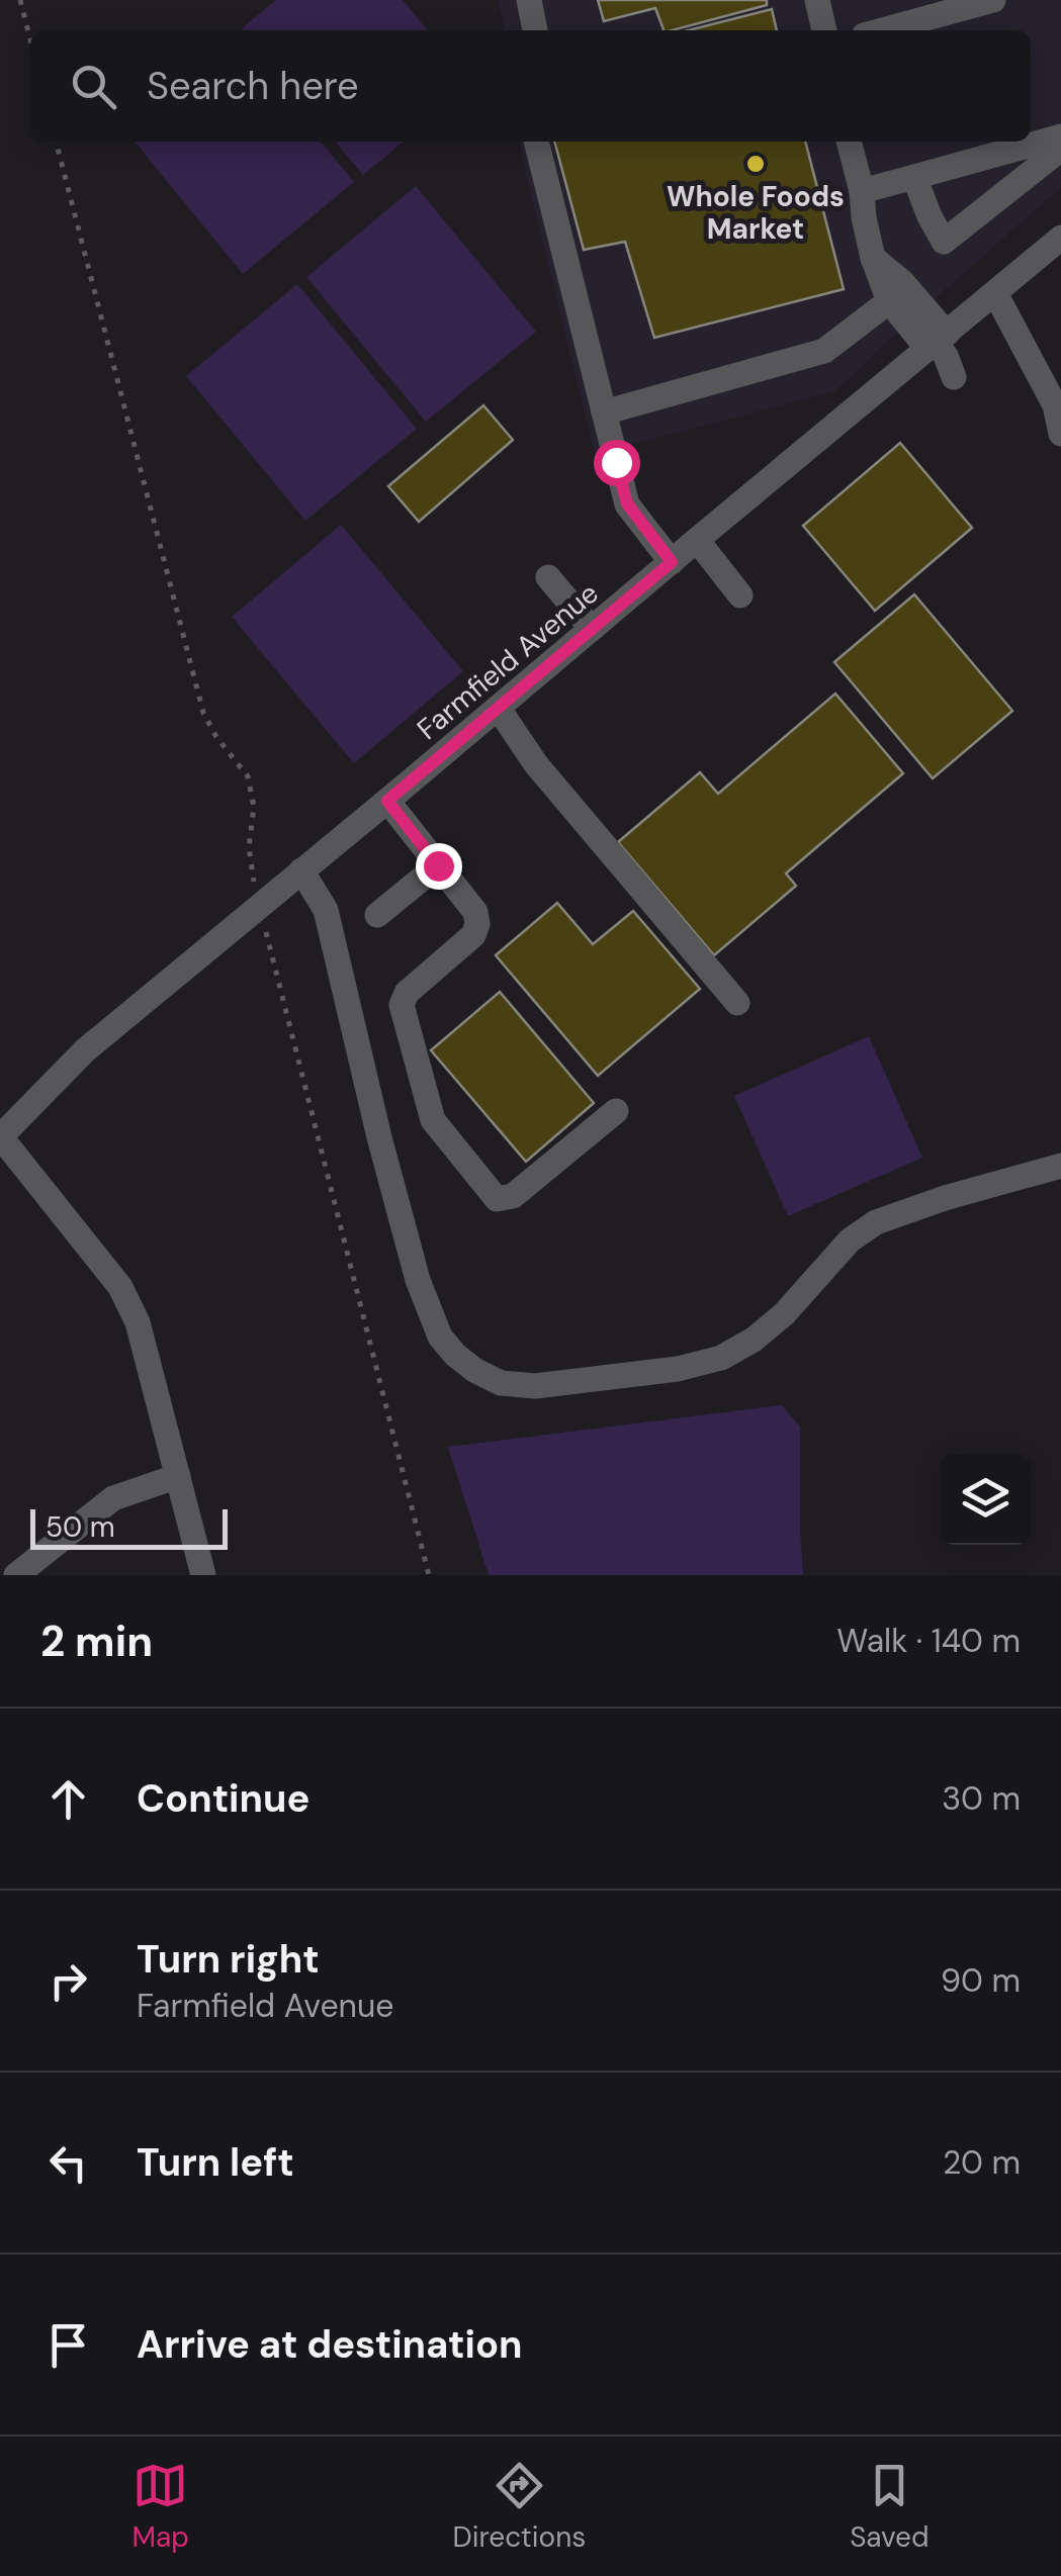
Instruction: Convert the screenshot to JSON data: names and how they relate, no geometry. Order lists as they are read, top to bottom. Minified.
{"streets":{"street":["Farmfield Avenue"]},"places":["Whole Foods Market"],"scale_bar":"50 m","page":{"search":"Search here","scale":"50 m","heading":["2 min","Walk · 140 m"],"list":[["Continue","30 m"],["Turn right","Farmfield Avenue","90 m"],["Turn left","20 m"],"Arrive at destination"],"nav":["Map","Directions","Saved"]}}
